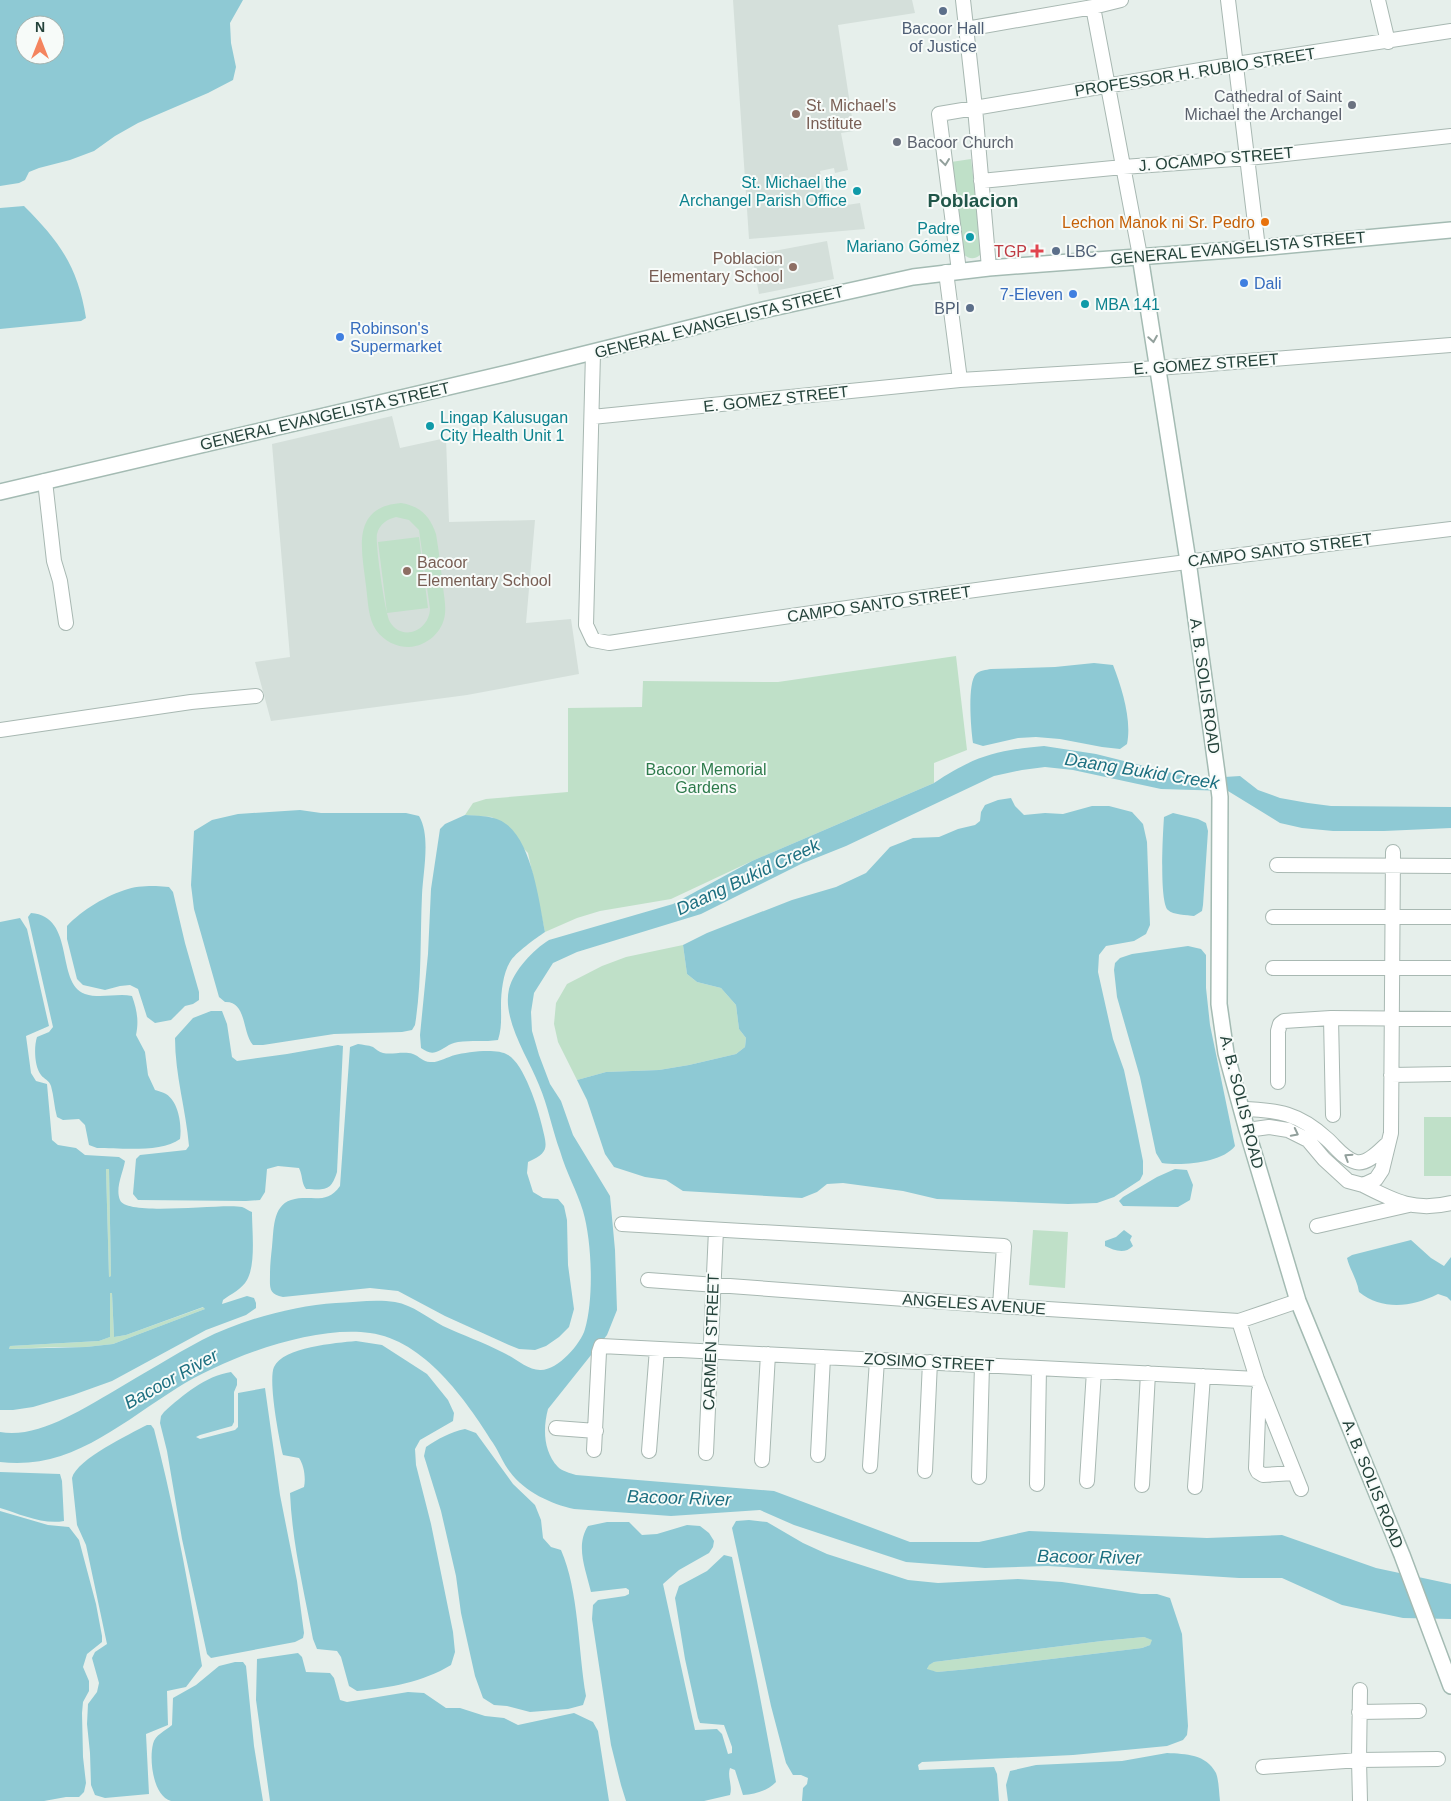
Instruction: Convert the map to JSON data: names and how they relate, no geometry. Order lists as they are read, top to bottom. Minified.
{"streets":{"street":["PROFESSOR H. RUBIO STREET","J. OCAMPO STREET","GENERAL EVANGELISTA STREET","E. GOMEZ STREET","CAMPO SANTO STREET","A. B. SOLIS ROAD","ANGELES AVENUE","CARMEN STREET","ZOSIMO STREET"]},"crossings":[["PROFESSOR H. RUBIO STREET","GENERAL EVANGELISTA STREET"],["GENERAL EVANGELISTA STREET","CAMPO SANTO STREET"],["GENERAL EVANGELISTA STREET","A. B. SOLIS ROAD"],["E. GOMEZ STREET","CAMPO SANTO STREET"],["E. GOMEZ STREET","A. B. SOLIS ROAD"],["CAMPO SANTO STREET","A. B. SOLIS ROAD"],["A. B. SOLIS ROAD","ANGELES AVENUE"],["ANGELES AVENUE","CARMEN STREET"],["CARMEN STREET","ZOSIMO STREET"]],"districts":["Poblacion"],"water":["Daang Bukid Creek","Bacoor River"],"parks":["Bacoor Memorial Gardens"],"places":{"other":["Bacoor Hall of Justice","Cathedral of Saint Michael the Archangel","St. Michael's Institute","Bacoor Church","St. Michael the Archangel Parish Office","Lechon Manok ni Sr. Pedro","Padre Mariano Gómez","LBC","Poblacion Elementary School","Dali","7-Eleven","MBA 141","BPI","Robinson's Supermarket","Lingap Kalusugan City Health Unit 1","Bacoor Elementary School"],"health":["TGP"]},"north":"top"}
